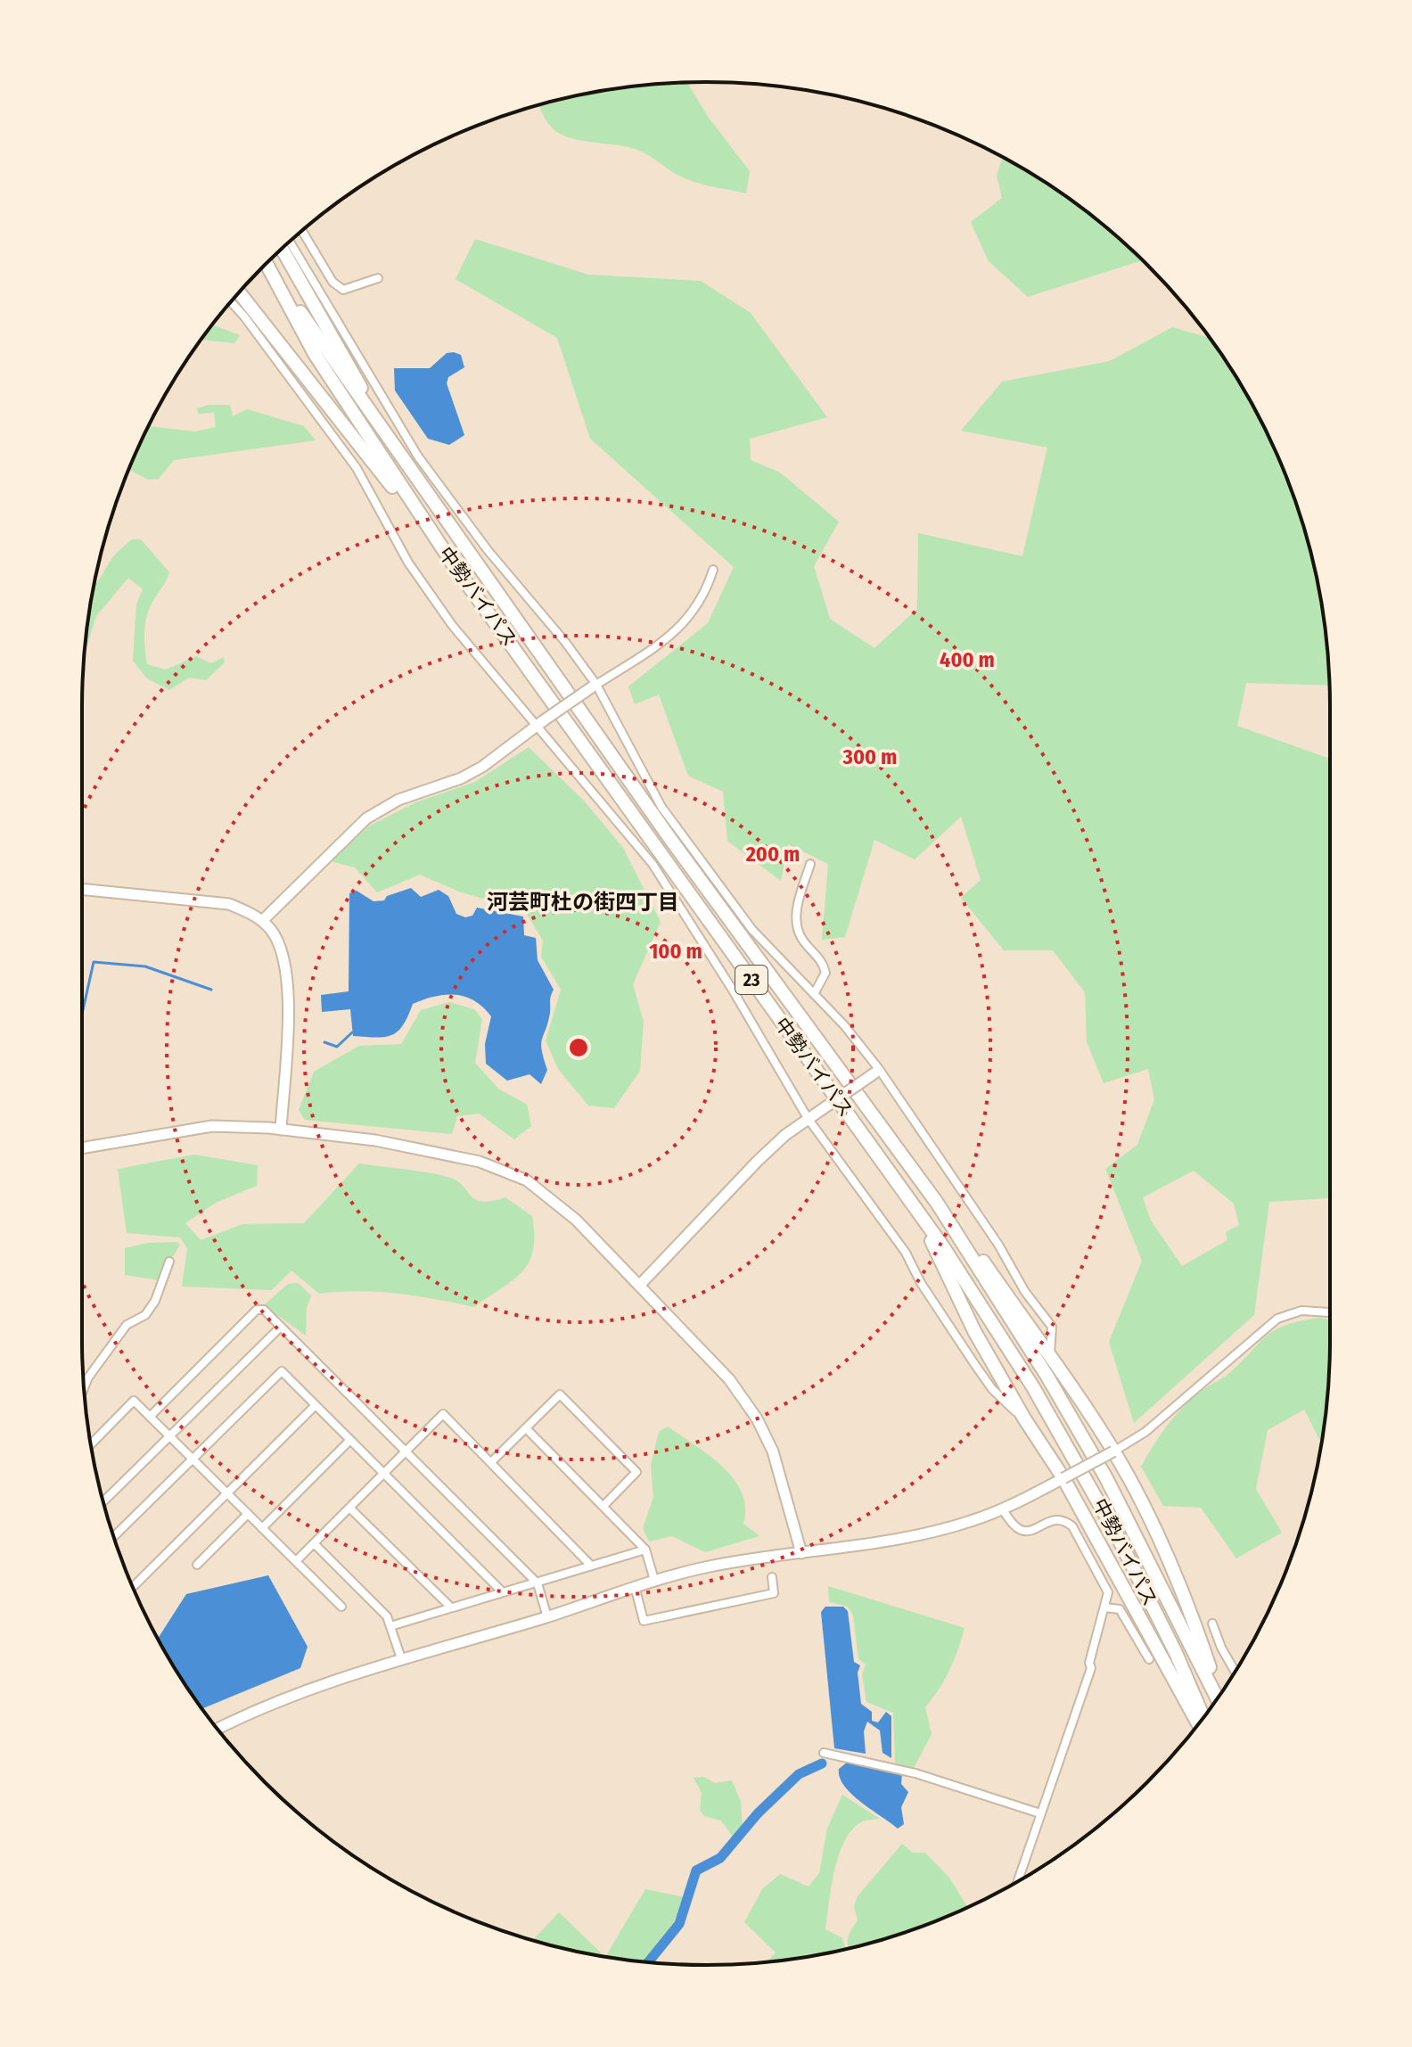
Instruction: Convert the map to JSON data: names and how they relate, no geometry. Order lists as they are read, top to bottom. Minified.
{"streets":{"highway":["中勢バイパス","23"]},"districts":["河芸町杜の街四丁目"],"rings":["400 m","300 m","200 m","100 m"]}
